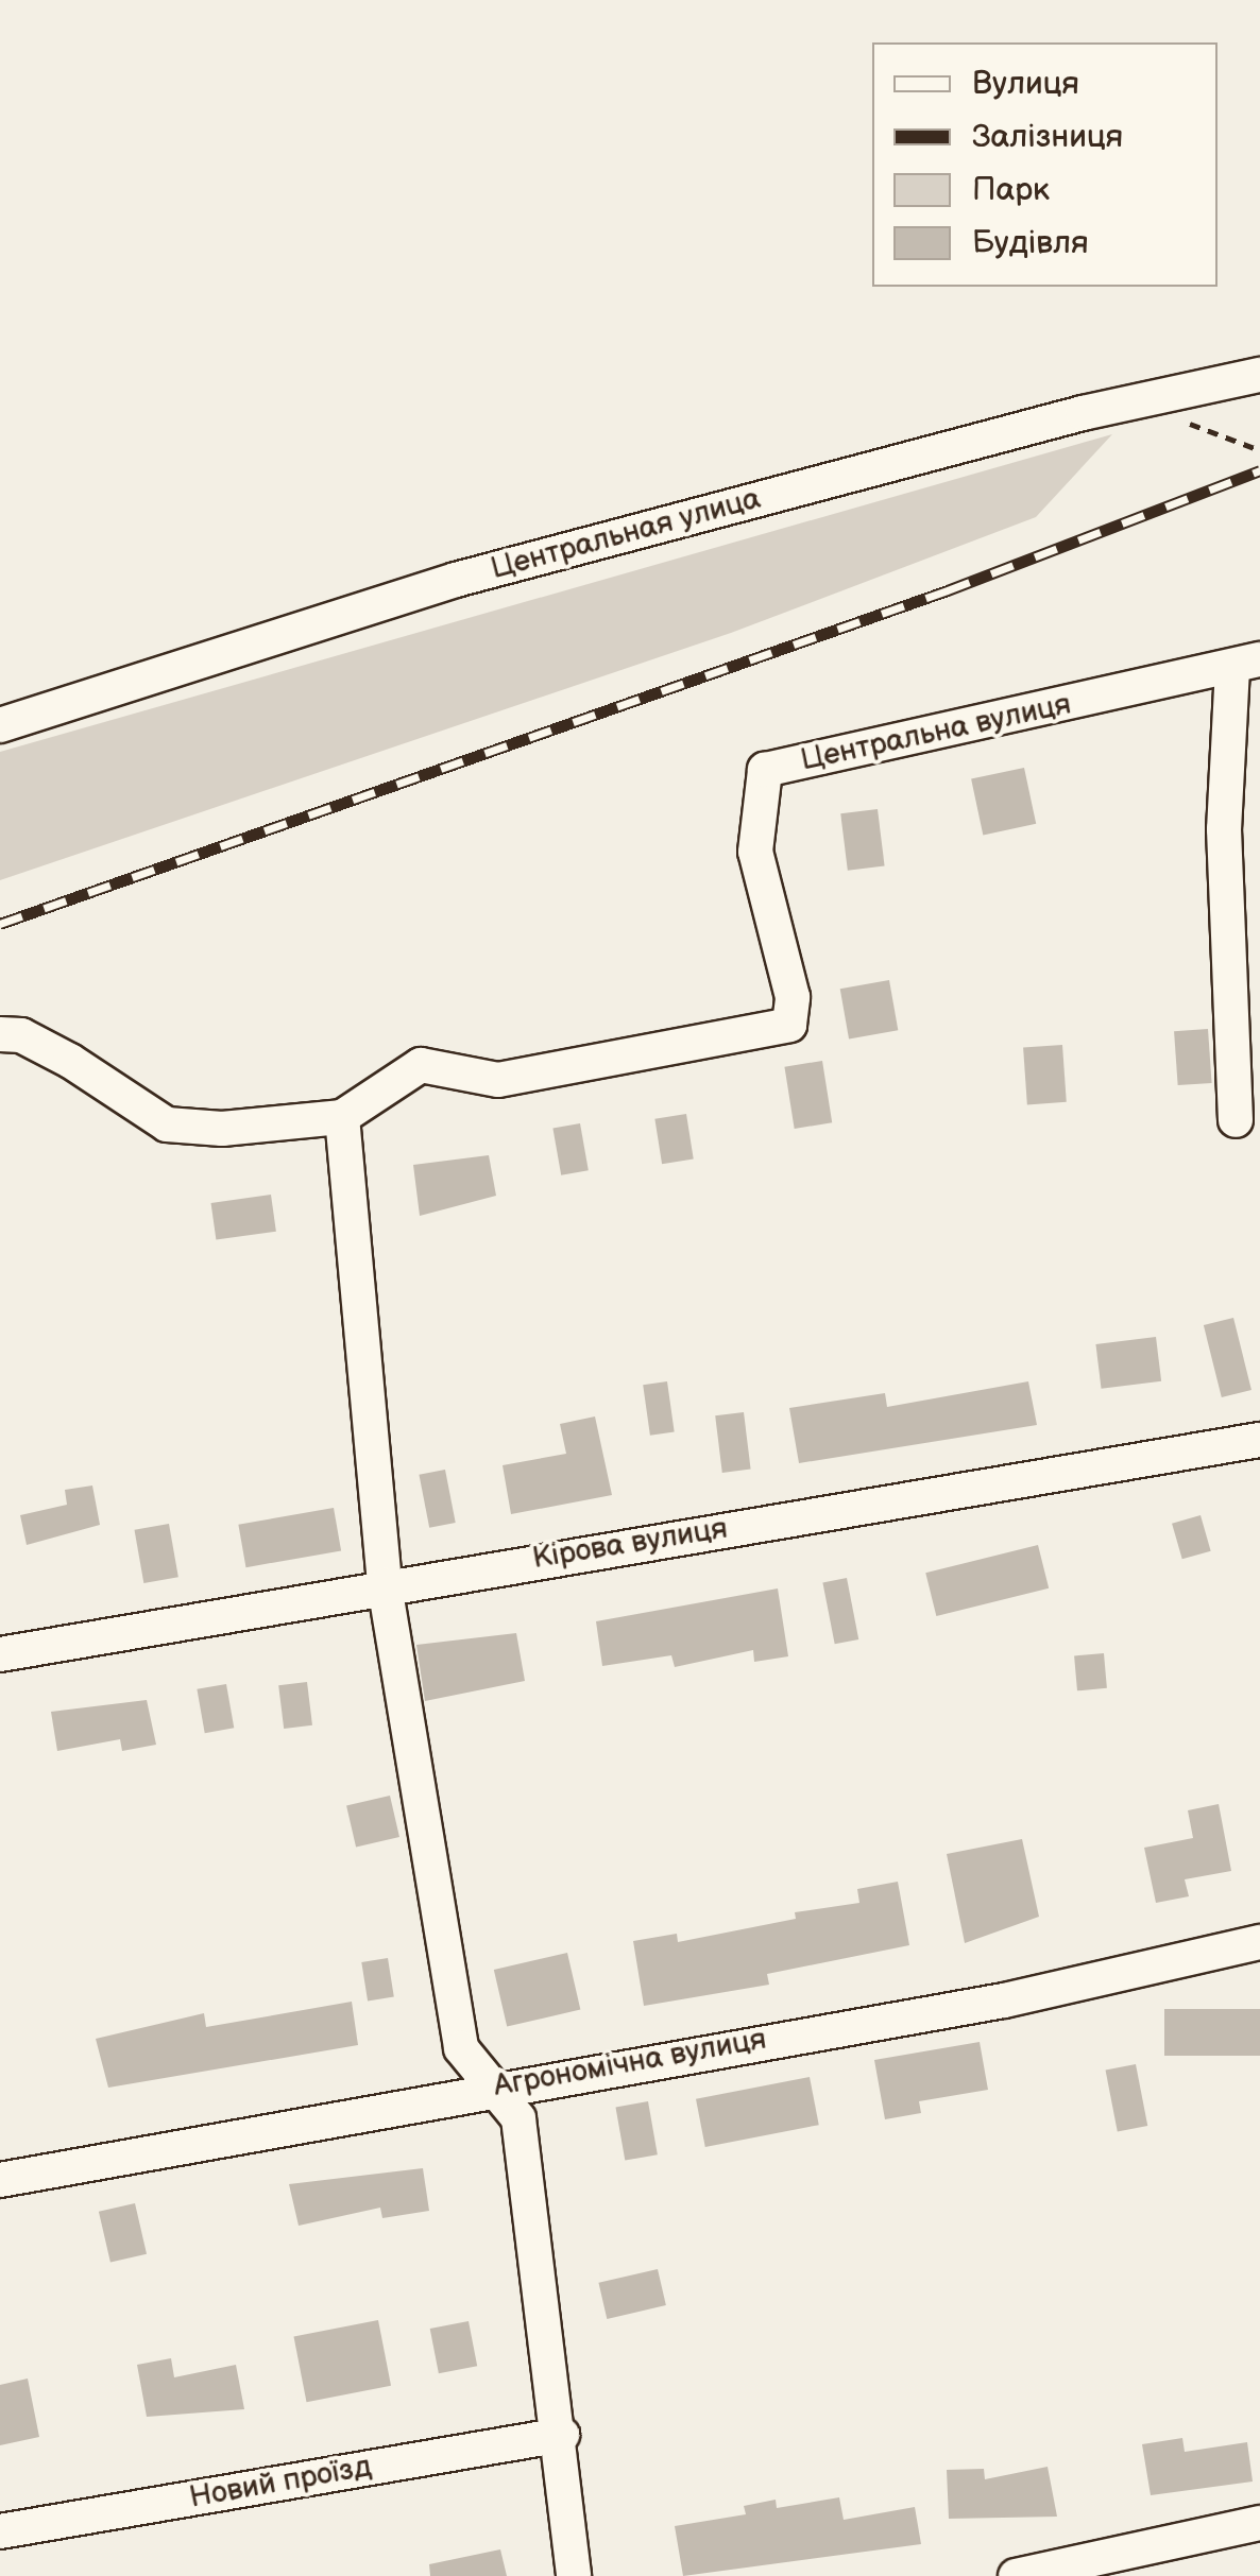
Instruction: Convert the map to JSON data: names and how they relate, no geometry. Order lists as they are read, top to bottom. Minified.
{"streets":{"street":["Центральная улица","Центральна вулиця","Кірова вулиця","Агрономічна вулиця","Новий проїзд"]},"legend":["Вулиця","Залізниця","Парк","Будівля"]}
